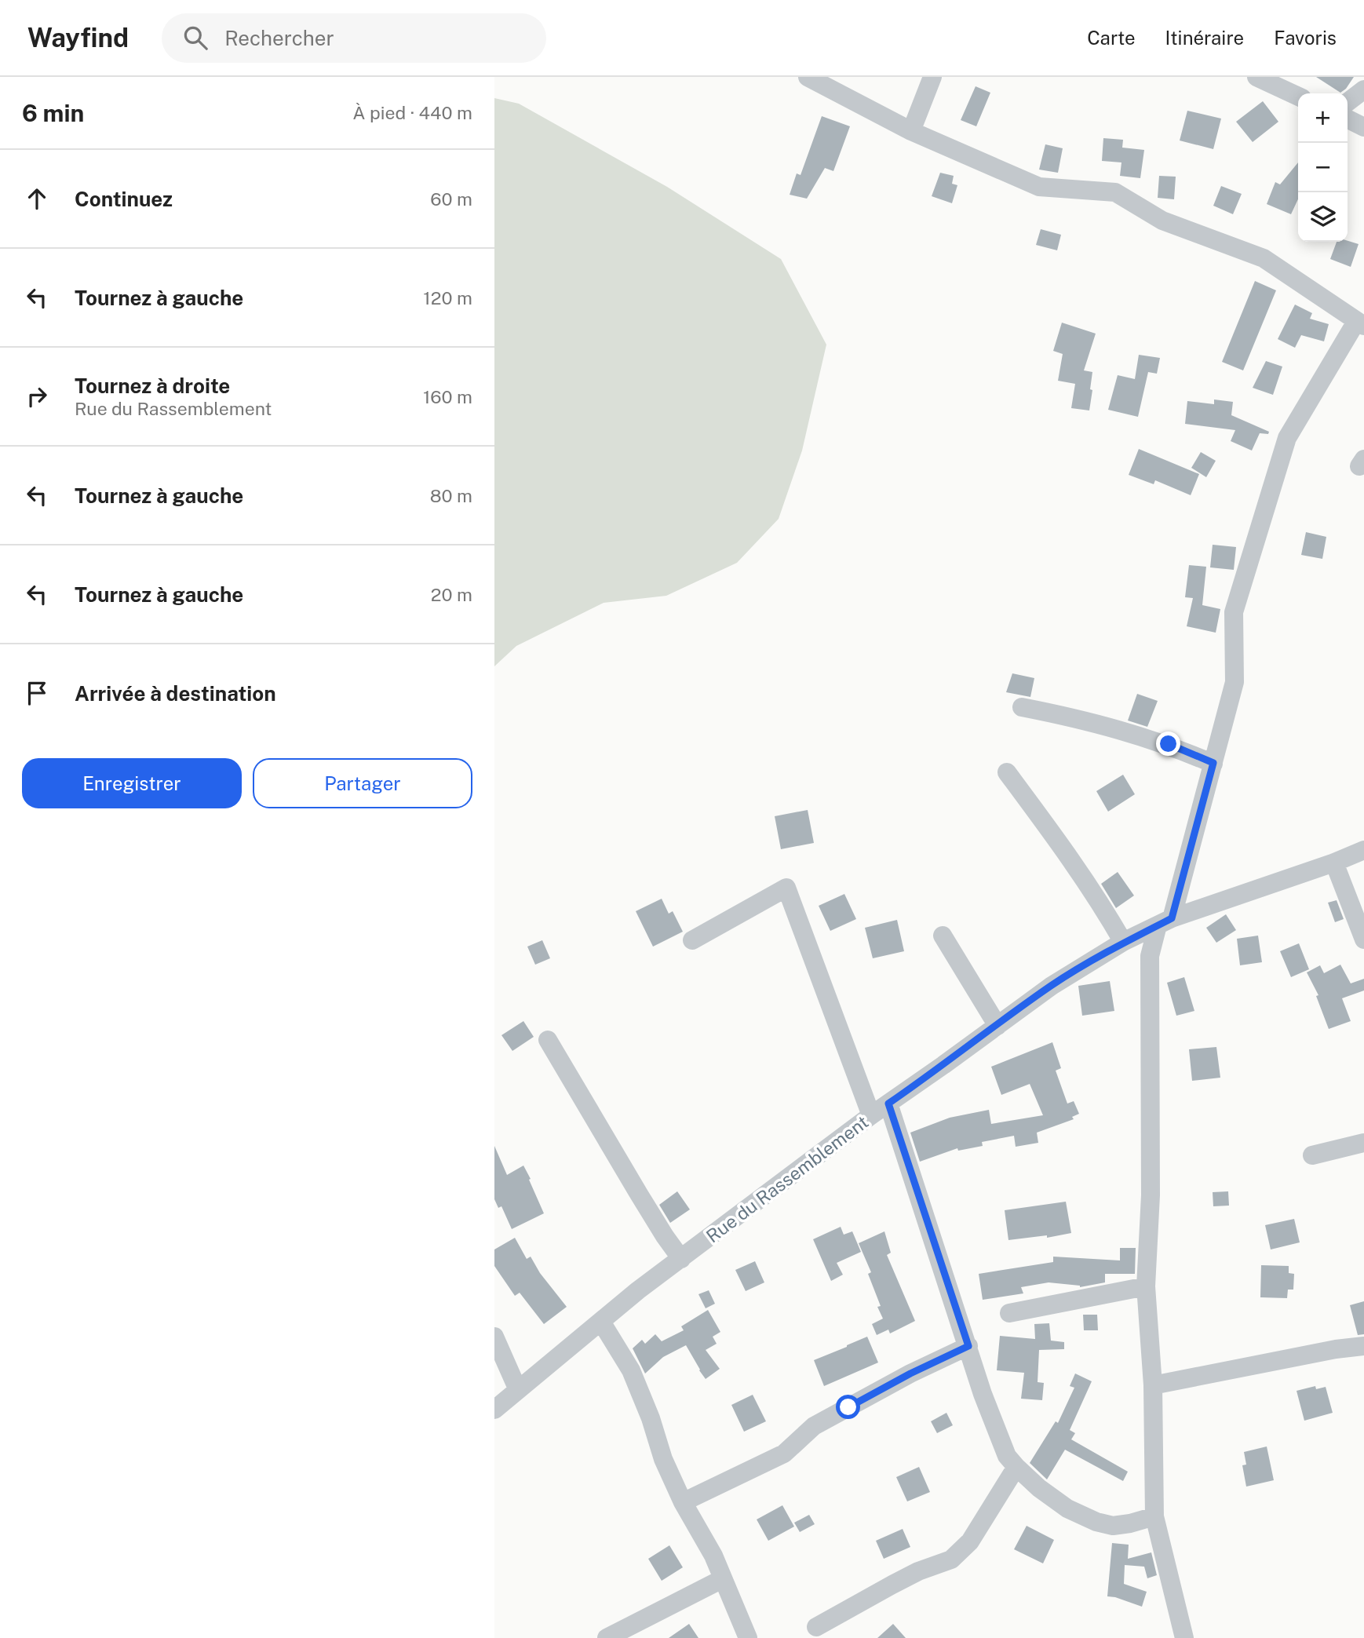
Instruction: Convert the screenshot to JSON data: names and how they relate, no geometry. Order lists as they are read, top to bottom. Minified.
{"streets":{"street":["Rue du Rassemblement"]},"page":{"header":"Wayfind","search":"Rechercher","nav":["Carte","Itinéraire","Favoris"],"heading":["6 min","À pied · 440 m"],"map_buttons":["+","−"],"list":[["Continuez","60 m"],["Tournez à gauche","120 m"],["Tournez à droite","Rue du Rassemblement","160 m"],["Tournez à gauche","80 m"],["Tournez à gauche","20 m"],"Arrivée à destination"],"buttons":["Enregistrer","Partager"]}}
